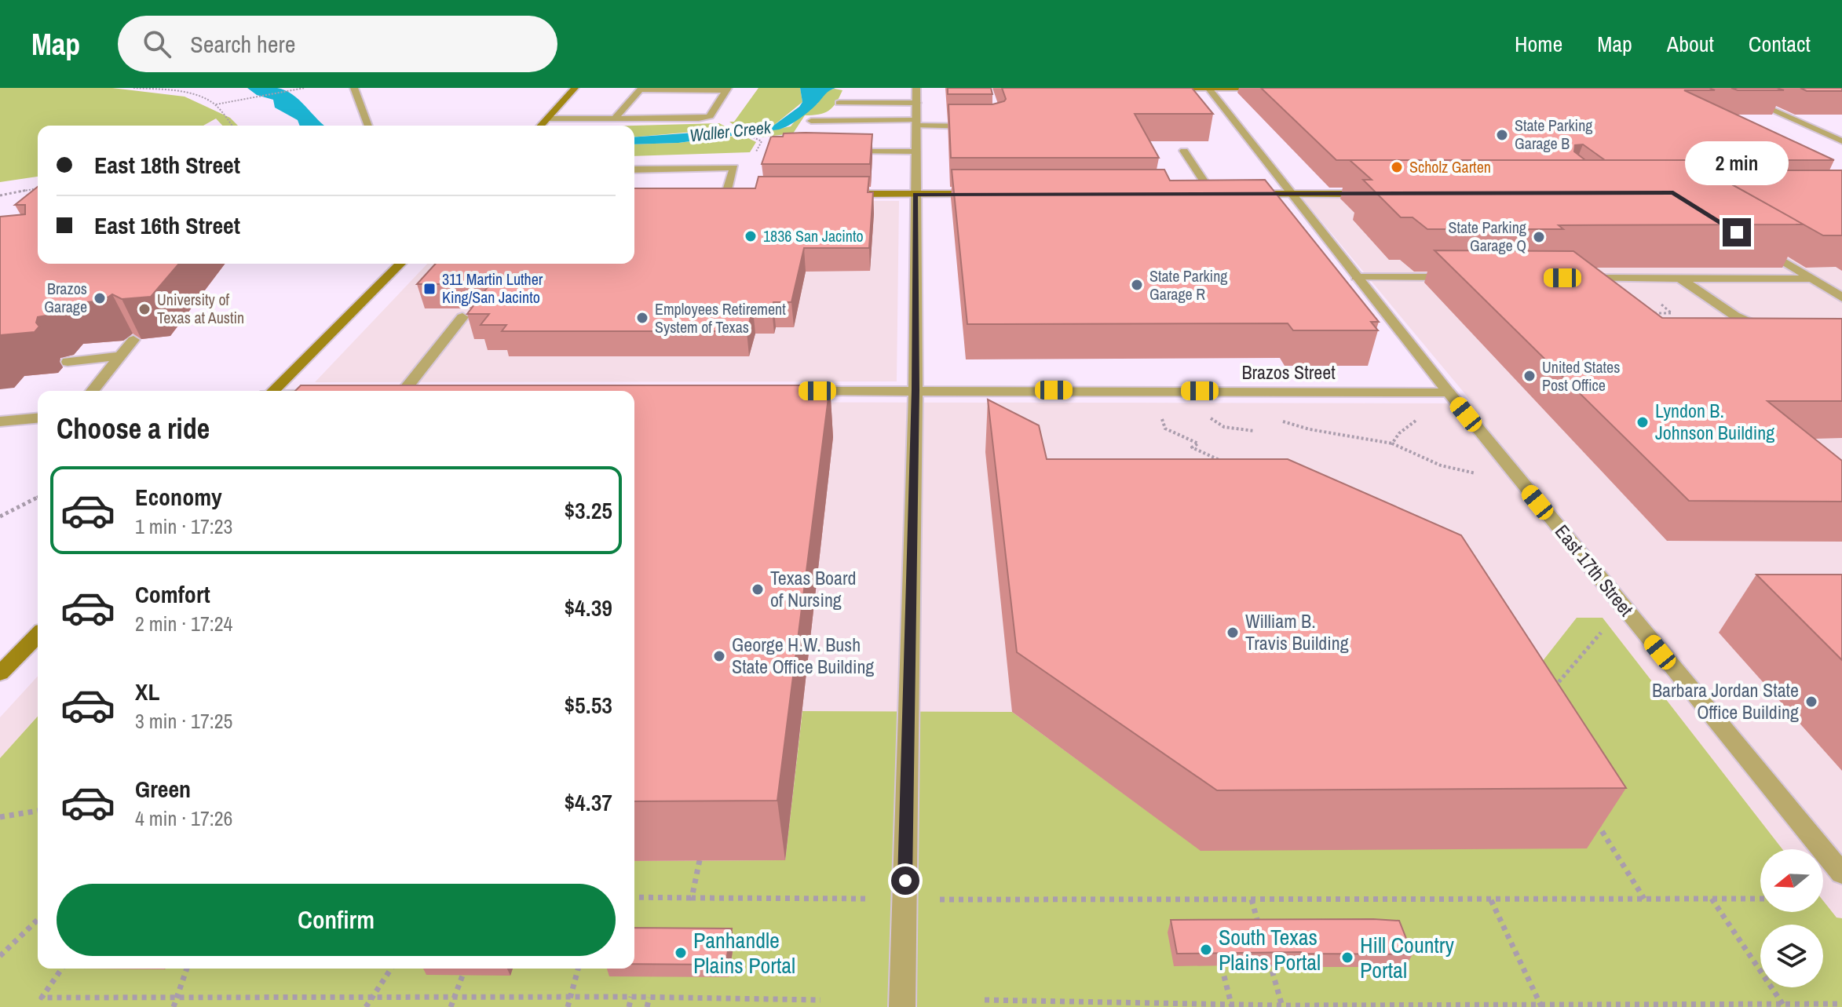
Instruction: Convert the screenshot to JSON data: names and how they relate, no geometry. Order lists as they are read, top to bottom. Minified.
{"streets":{"street":["Brazos Street","East 17th Street"]},"crossings":[["Brazos Street","East 17th Street"]],"water":["Waller Creek"],"places":{"other":["State Parking Garage B","Scholz Garten","1836 San Jacinto","State Parking Garage Q","State Parking Garage R","Brazos Garage","University of Texas at Austin","Employees Retirement System of Texas","United States Post Office","Lyndon B. Johnson Building","Texas Board of Nursing","William B. Travis Building","George H.W. Bush State Office Building","Barbara Jordan State Office Building","South Texas Plains Portal","Panhandle Plains Portal","Hill Country Portal"],"transit":["311 Martin Luther King/San Jacinto"]},"north":"left","page":{"header":"Map","search":"Search here","nav":["Home","Map","About","Contact"],"banner":["East 18th Street","East 16th Street"],"bubble":"2 min","heading":"Choose a ride","list":[{"name":"Economy","note":"1 min · 17:23","value":"$3.25"},{"name":"Comfort","note":"2 min · 17:24","value":"$4.39"},{"name":"XL","note":"3 min · 17:25","value":"$5.53"},{"name":"Green","note":"4 min · 17:26","value":"$4.37"}],"buttons":"Confirm"}}
